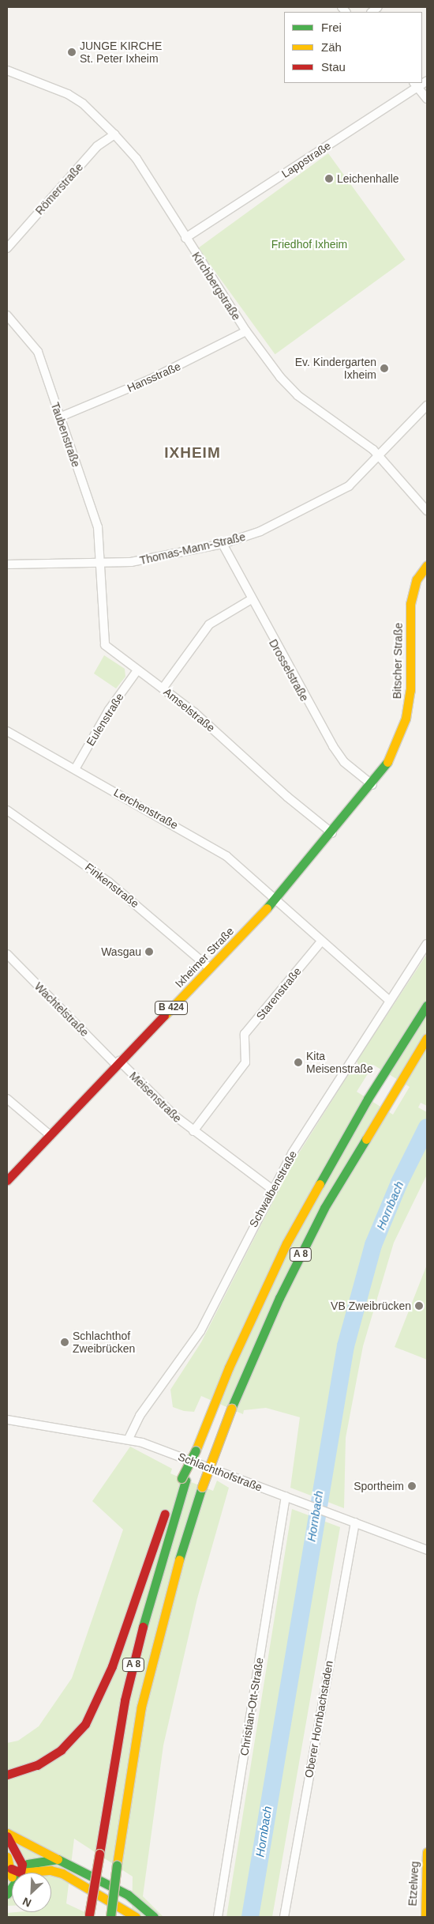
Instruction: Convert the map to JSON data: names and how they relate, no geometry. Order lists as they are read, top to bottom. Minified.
{"streets":{"main road":["Bitscher Straße","Ixheimer Straße","B 424","A 8","Etzelweg"],"street":["Lappstraße","Römerstraße","Kirchbergstraße","Hansstraße","Taubenstraße","Thomas-Mann-Straße","Drosselstraße","Amselstraße","Eulenstraße","Lerchenstraße","Finkenstraße","Starenstraße","Wachtelstraße","Meisenstraße","Schwalbenstraße","Schlachthofstraße","Christian-Ott-Straße","Oberer Hornbachstaden"]},"crossings":[["Lappstraße","Kirchbergstraße"],["Römerstraße","Kirchbergstraße"],["Kirchbergstraße","Hansstraße"],["Kirchbergstraße","Thomas-Mann-Straße"],["Hansstraße","Taubenstraße"],["Taubenstraße","Thomas-Mann-Straße"],["Taubenstraße","Amselstraße"],["Thomas-Mann-Straße","Drosselstraße"],["Thomas-Mann-Straße","Amselstraße"],["Bitscher Straße","Drosselstraße"],["Bitscher Straße","Amselstraße"],["Bitscher Straße","Ixheimer Straße"],["Amselstraße","Eulenstraße"],["Amselstraße","Ixheimer Straße"],["Eulenstraße","Lerchenstraße"],["Lerchenstraße","Ixheimer Straße"],["Finkenstraße","Ixheimer Straße"],["Ixheimer Straße","Wachtelstraße"],["Ixheimer Straße","Meisenstraße"],["Starenstraße","Meisenstraße"],["Wachtelstraße","Meisenstraße"],["Meisenstraße","Schwalbenstraße"],["Schwalbenstraße","Schlachthofstraße"],["Schlachthofstraße","Christian-Ott-Straße"],["Schlachthofstraße","Oberer Hornbachstaden"]],"districts":["IXHEIM"],"water":["Hornbach"],"parks":["Friedhof Ixheim"],"places":["JUNGE KIRCHE St. Peter Ixheim","Leichenhalle","Ev. Kindergarten Ixheim","Wasgau","Kita Meisenstraße","VB Zweibrücken","Schlachthof Zweibrücken","Sportheim"],"legend":["Frei","Zäh","Stau"],"north":"bottom left"}
